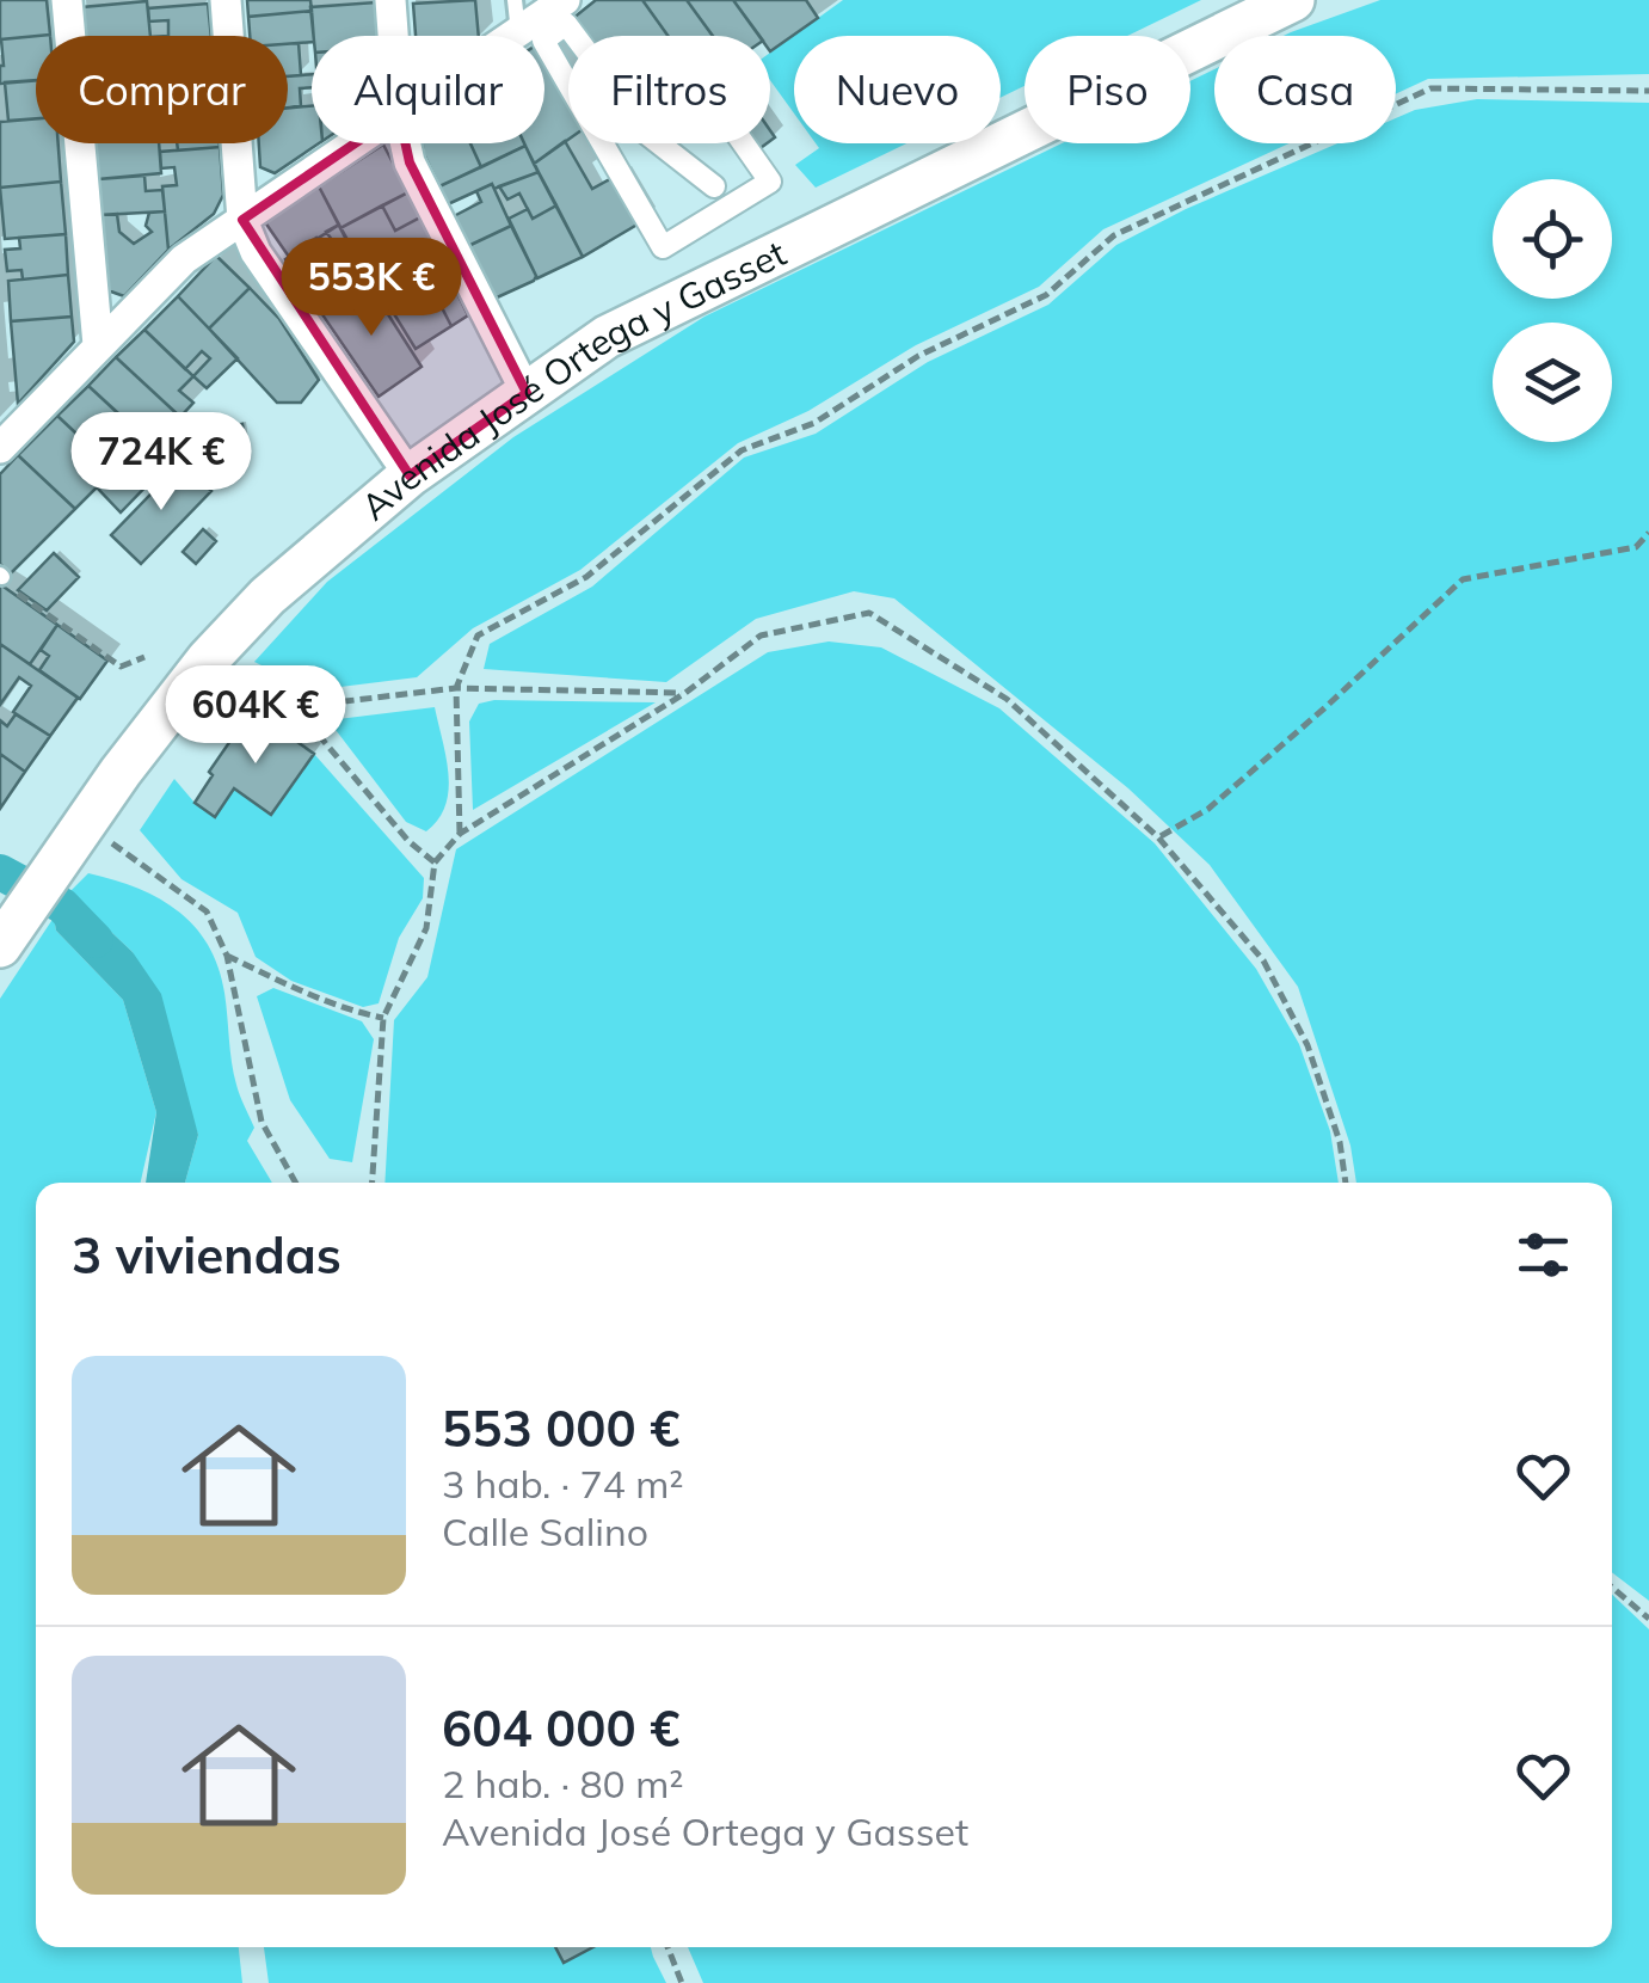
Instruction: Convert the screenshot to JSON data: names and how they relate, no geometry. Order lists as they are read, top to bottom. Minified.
{"streets":{"main road":["Avenida José Ortega y Gasset"]},"page":{"chip":["Comprar","Alquilar","Filtros","Nuevo","Piso","Casa"],"price":["553K €","724K €","604K €"],"heading":"3 viviendas","list":[{"name":"553 000 €","note":"3 hab. · 74 m² · Calle Salino"},{"name":"604 000 €","note":"2 hab. · 80 m² · Avenida José Ortega y Gasset"}]}}
